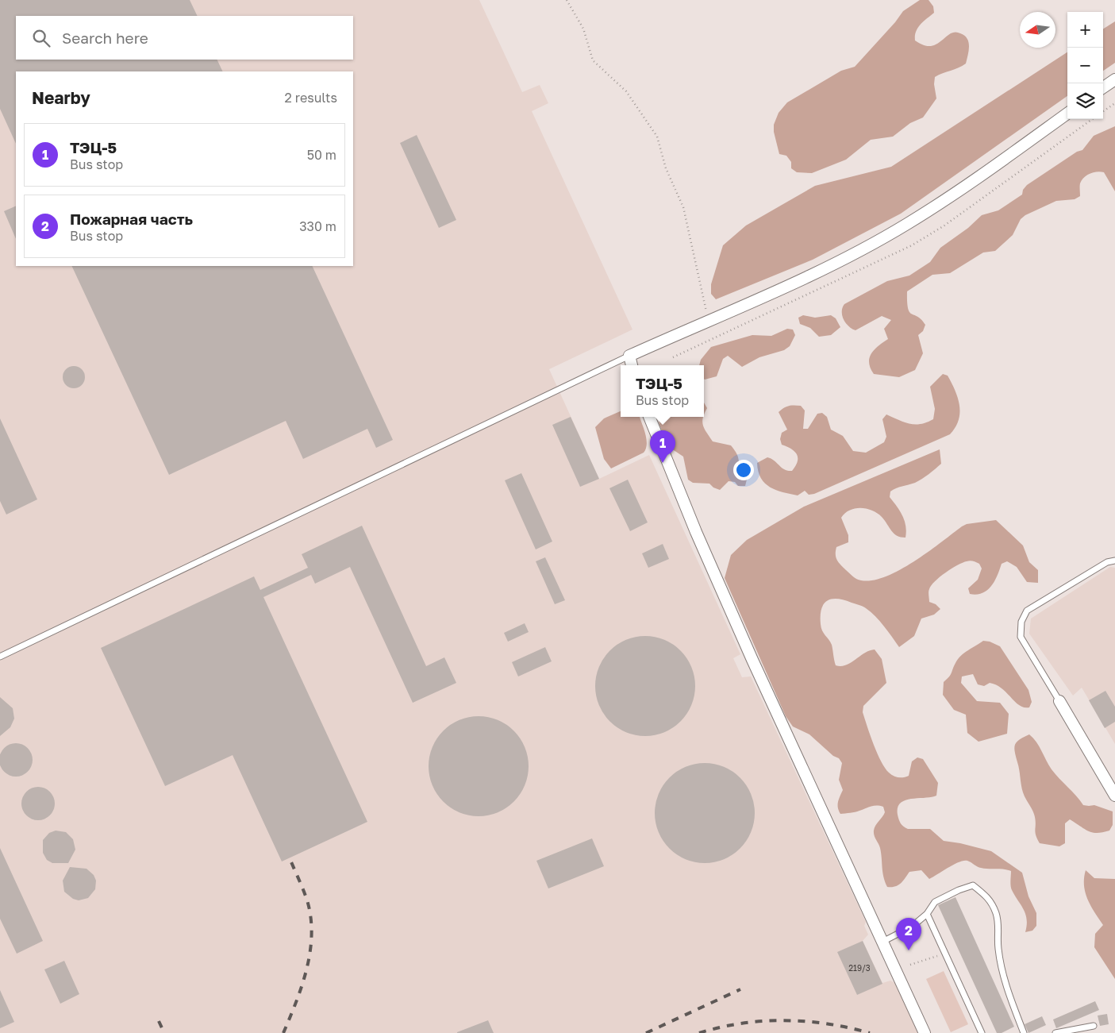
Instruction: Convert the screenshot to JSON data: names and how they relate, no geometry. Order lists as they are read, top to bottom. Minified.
{"house_numbers":["219/3"],"north":"left","page":{"map_buttons":["+","−"],"search":"Search here","heading":["Nearby","2 results"],"list":[{"mark":"1","name":"ТЭЦ-5","note":"Bus stop","value":"50 m"},{"mark":"2","name":"Пожарная часть","note":"Bus stop","value":"330 m"}],"popup":["ТЭЦ-5","Bus stop"],"pins":["1","2"]}}
